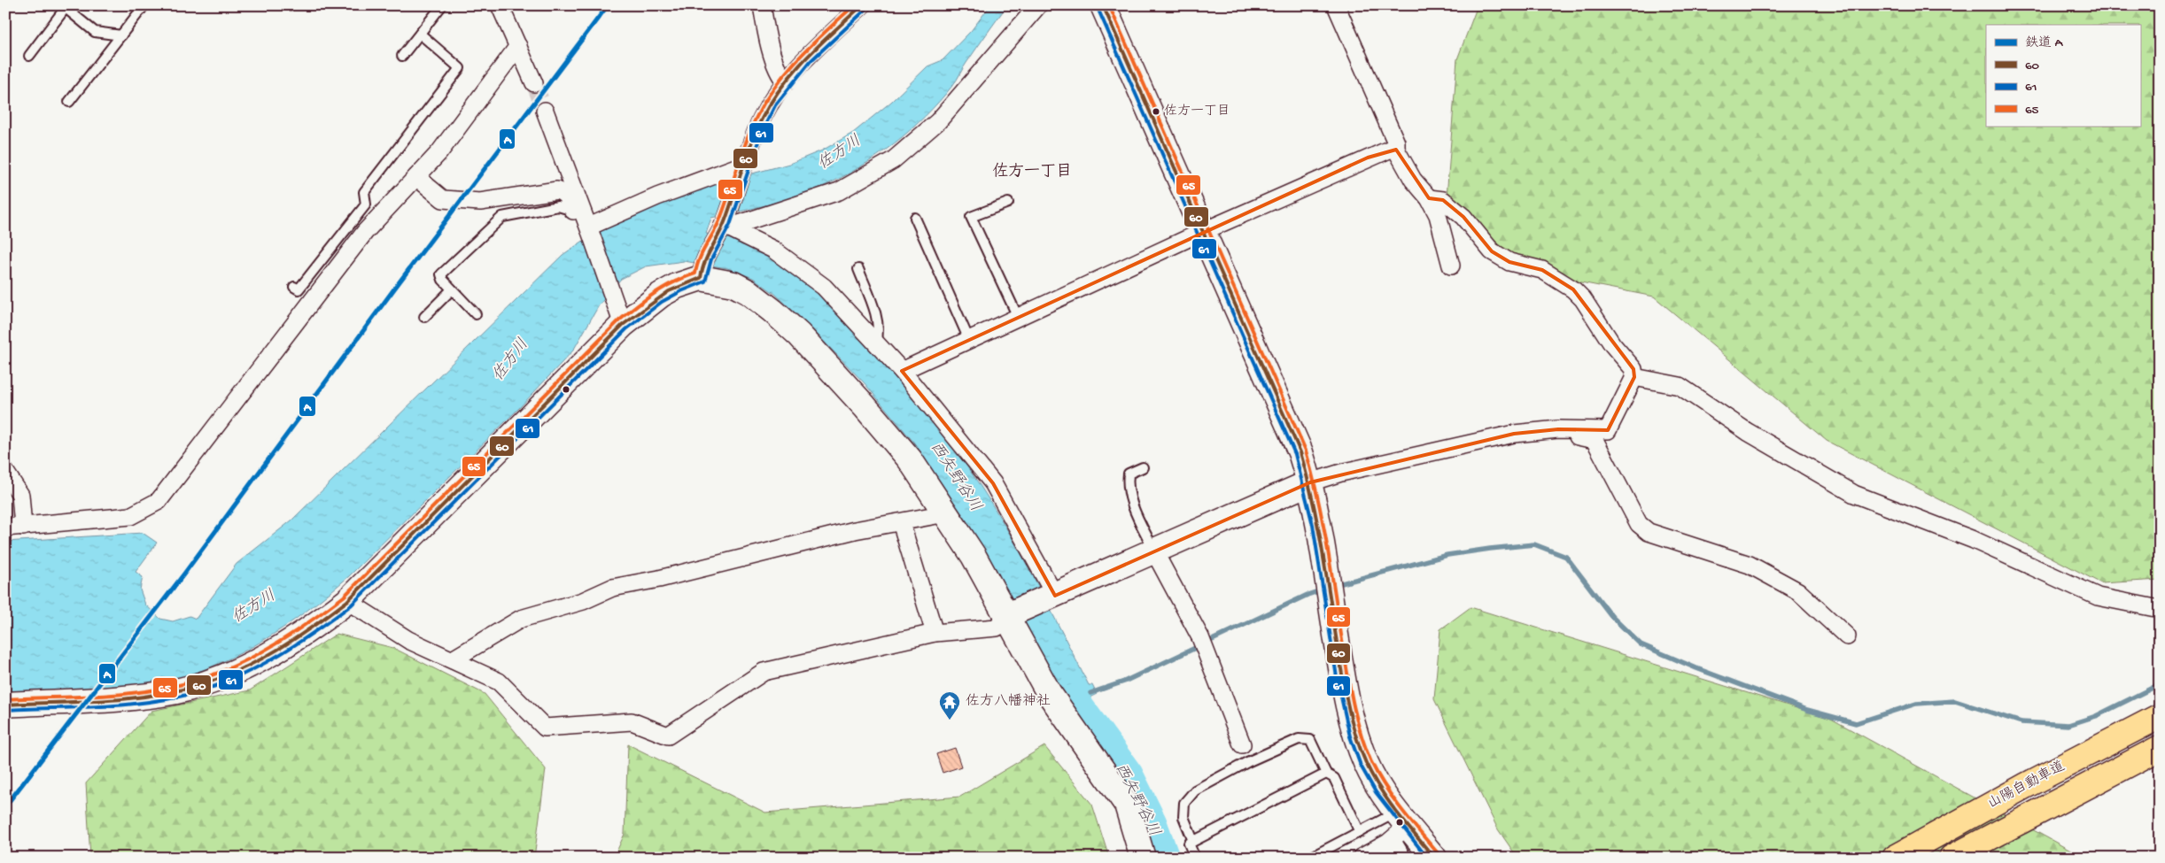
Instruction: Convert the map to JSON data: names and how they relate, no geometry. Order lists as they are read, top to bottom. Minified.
{"streets":{"highway":["山陽自動車道"]},"districts":["佐方一丁目"],"water":["佐方川","西矢野谷川"],"places":{"other":["佐方一丁目"],"temple":["佐方八幡神社"]},"lines":["rail line A","transit line 60","transit line 65","transit line 61"],"legend":["鉄道 A","60","61","65"]}
